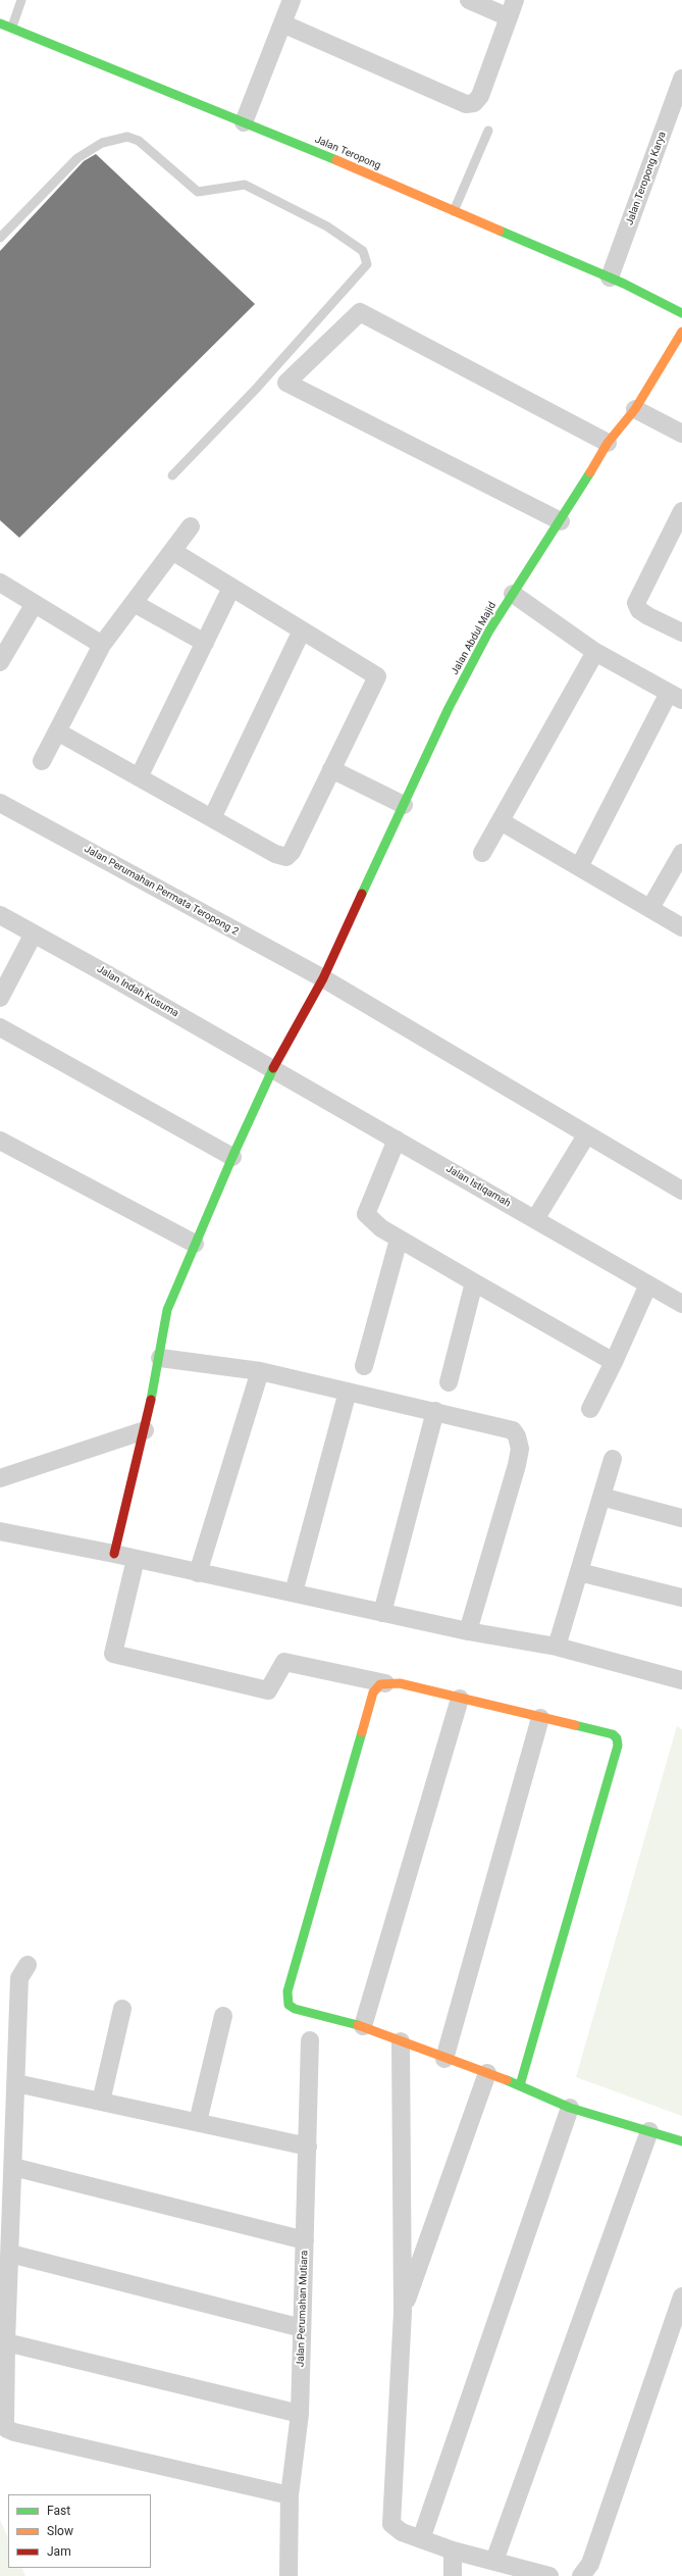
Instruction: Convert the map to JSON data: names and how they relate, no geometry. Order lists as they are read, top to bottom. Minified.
{"streets":{"street":["Jalan Teropong","Jalan Teropong Karya","Jalan Abdul Majid","Jalan Perumahan Permata Teropong 2","Jalan Indah Kusuma","Jalan Istiqamah","Jalan Perumahan Mutiara"]},"crossings":[["Jalan Teropong","Jalan Teropong Karya"],["Jalan Abdul Majid","Jalan Perumahan Permata Teropong 2"],["Jalan Abdul Majid","Jalan Indah Kusuma"],["Jalan Abdul Majid","Jalan Istiqamah"],["Jalan Indah Kusuma","Jalan Istiqamah"]],"legend":["Fast","Slow","Jam"]}
